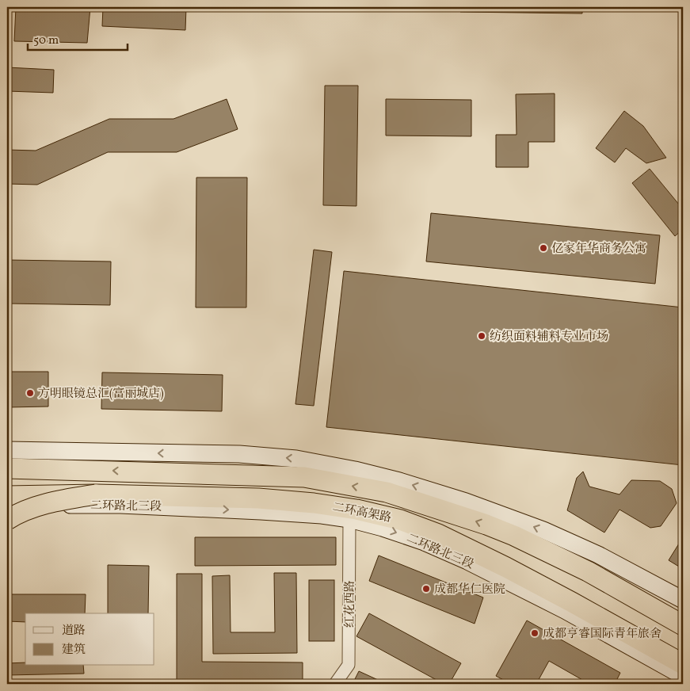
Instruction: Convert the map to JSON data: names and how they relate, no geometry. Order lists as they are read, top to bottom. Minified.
{"streets":{"highway":["二环高架路"],"main road":["二环路北三段"],"street":["红花西路"]},"crossings":[["二环路北三段","红花西路"]],"places":["亿家年华商务公寓","纺织面料辅料专业市场","方明眼镜总汇(富丽城店)","成都华仁医院","成都亨睿国际青年旅舍"],"legend":["道路","建筑"],"scale_bar":"50 m"}
